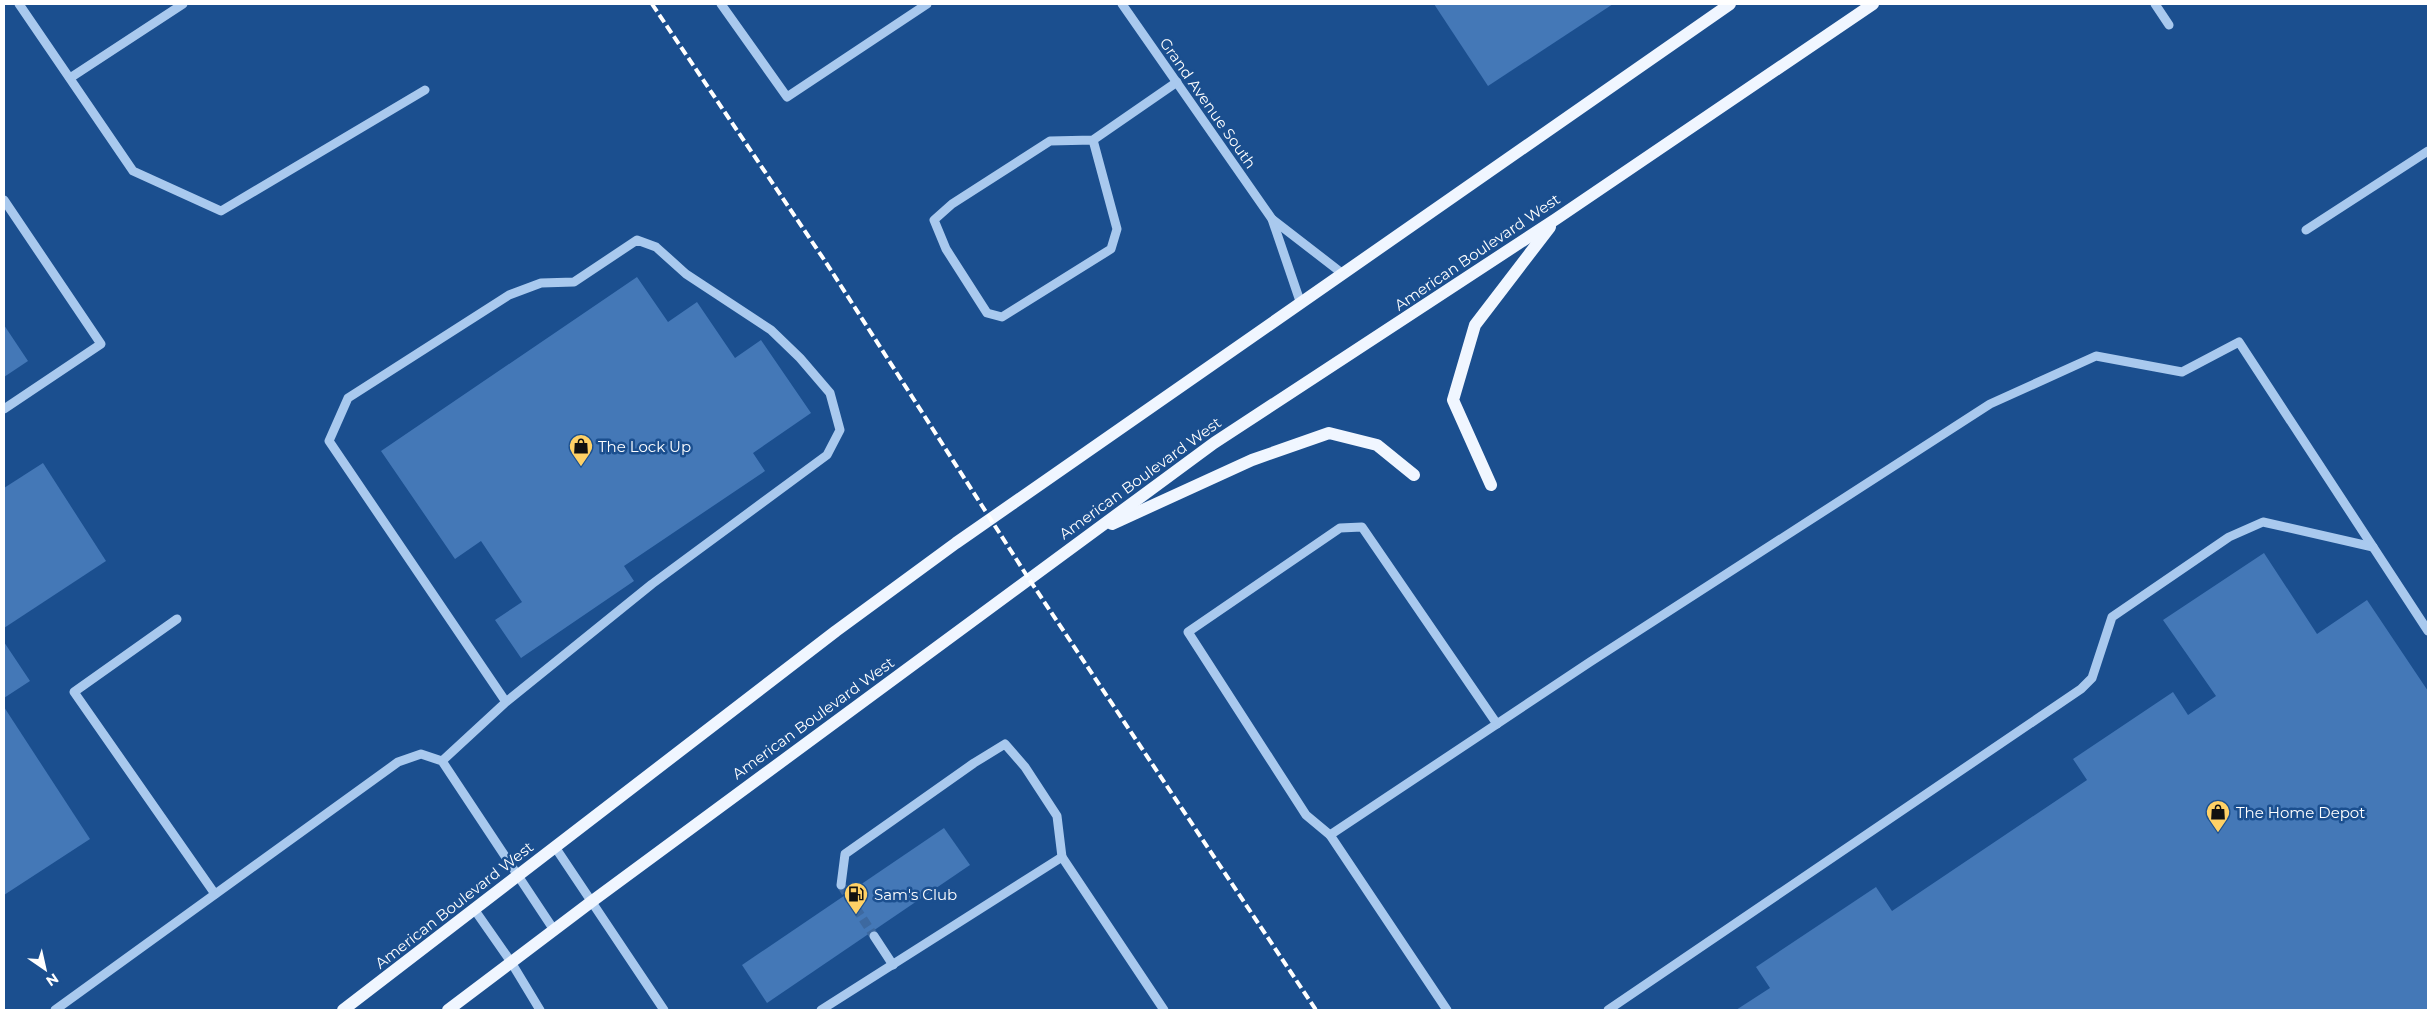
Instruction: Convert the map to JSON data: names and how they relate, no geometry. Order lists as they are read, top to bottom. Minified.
{"streets":{"main road":["American Boulevard West"],"street":["Grand Avenue South"]},"crossings":[["Grand Avenue South","American Boulevard West"]],"places":{"shop":["The Lock Up","The Home Depot"],"fuel station":["Sam's Club"]},"north":"bottom right"}
